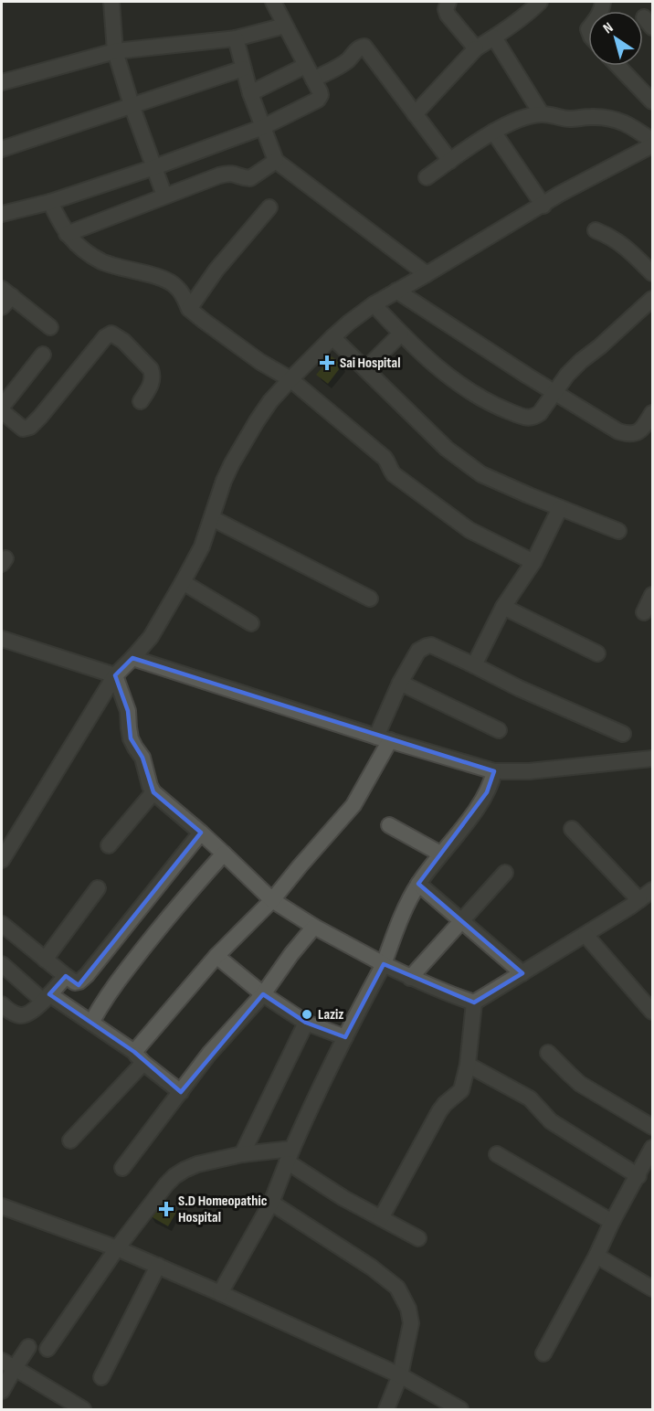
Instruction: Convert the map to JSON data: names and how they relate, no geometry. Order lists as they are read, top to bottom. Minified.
{"places":{"health":["Sai Hospital","S.D Homeopathic Hospital"],"other":["Laziz"]},"north":"top left"}
